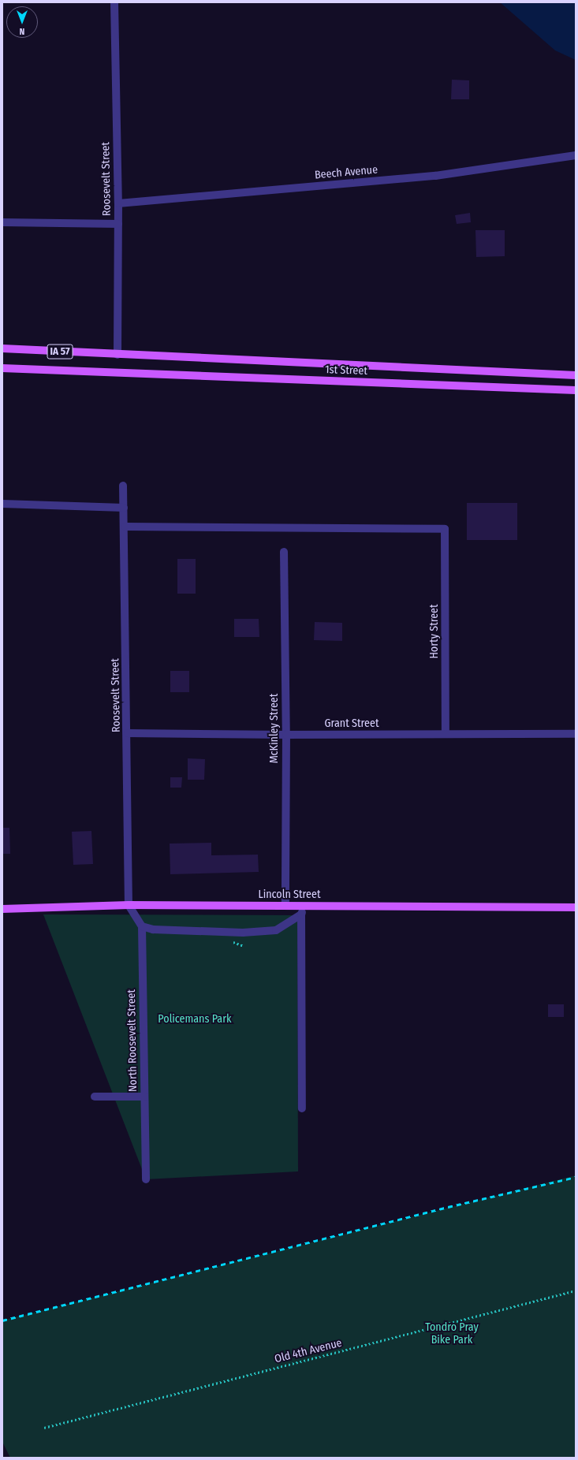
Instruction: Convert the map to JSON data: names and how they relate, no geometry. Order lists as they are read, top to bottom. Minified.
{"streets":{"main road":["IA 57","1st Street","Lincoln Street"],"street":["Beech Avenue","Roosevelt Street","Horty Street","Grant Street","McKinley Street","North Roosevelt Street"],"path":["Old 4th Avenue"]},"crossings":[["Beech Avenue","Roosevelt Street"],["Roosevelt Street","IA 57"],["Roosevelt Street","1st Street"],["Roosevelt Street","Horty Street"],["Roosevelt Street","Grant Street"],["Roosevelt Street","Lincoln Street"],["IA 57","1st Street"],["Horty Street","Grant Street"],["Grant Street","McKinley Street"],["McKinley Street","Lincoln Street"]],"parks":["Policemans Park","Tondro Pray Bike Park"],"north":"bottom"}
